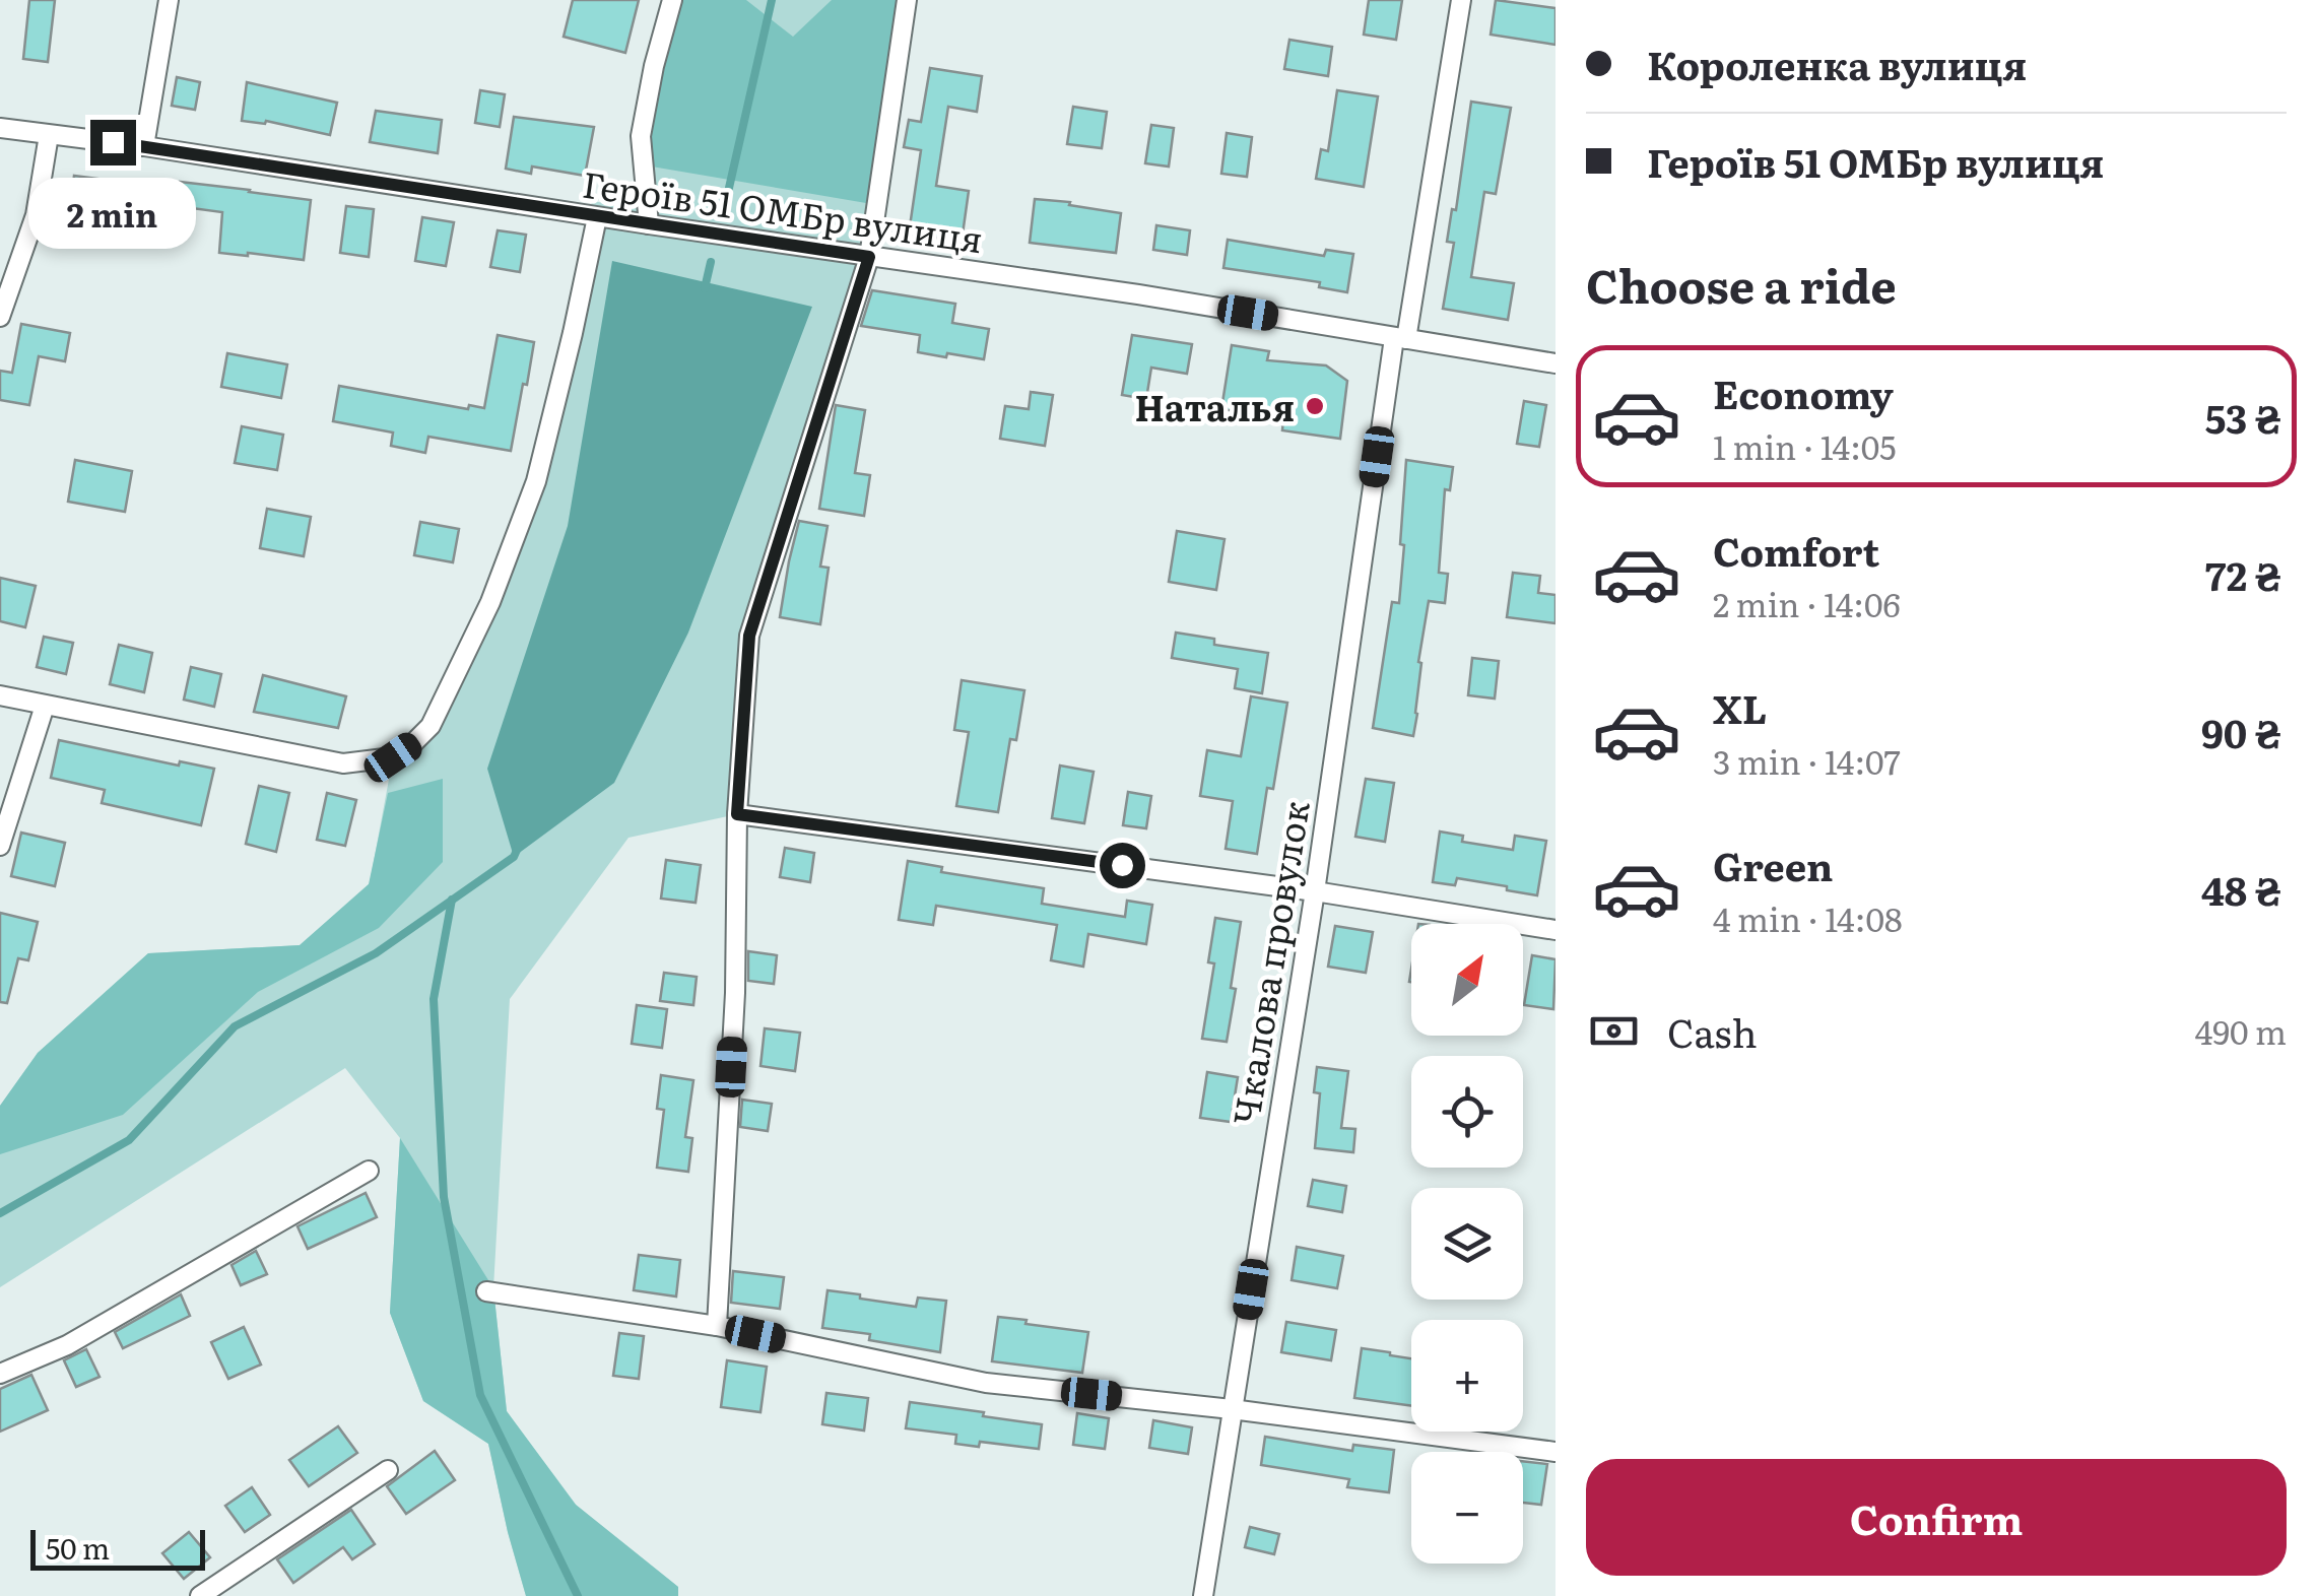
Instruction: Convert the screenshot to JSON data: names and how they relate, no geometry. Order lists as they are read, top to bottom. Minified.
{"streets":{"street":["Героїв 51 ОМБр вулиця","Чкалова провулок"]},"crossings":[["Героїв 51 ОМБр вулиця","Чкалова провулок"]],"places":["Наталья"],"scale_bar":"50 m","north":"top right","page":{"banner":["Короленка вулиця","Героїв 51 ОМБр вулиця"],"bubble":"2 min","heading":"Choose a ride","list":[{"name":"Economy","note":"1 min · 14:05","value":"53 ₴"},{"name":"Comfort","note":"2 min · 14:06","value":"72 ₴"},{"name":"XL","note":"3 min · 14:07","value":"90 ₴"},{"name":"Green","note":"4 min · 14:08","value":"48 ₴"}],"map_buttons":["+","−"],"pay":["Cash","490 m"],"buttons":"Confirm","scale":"50 m"}}
